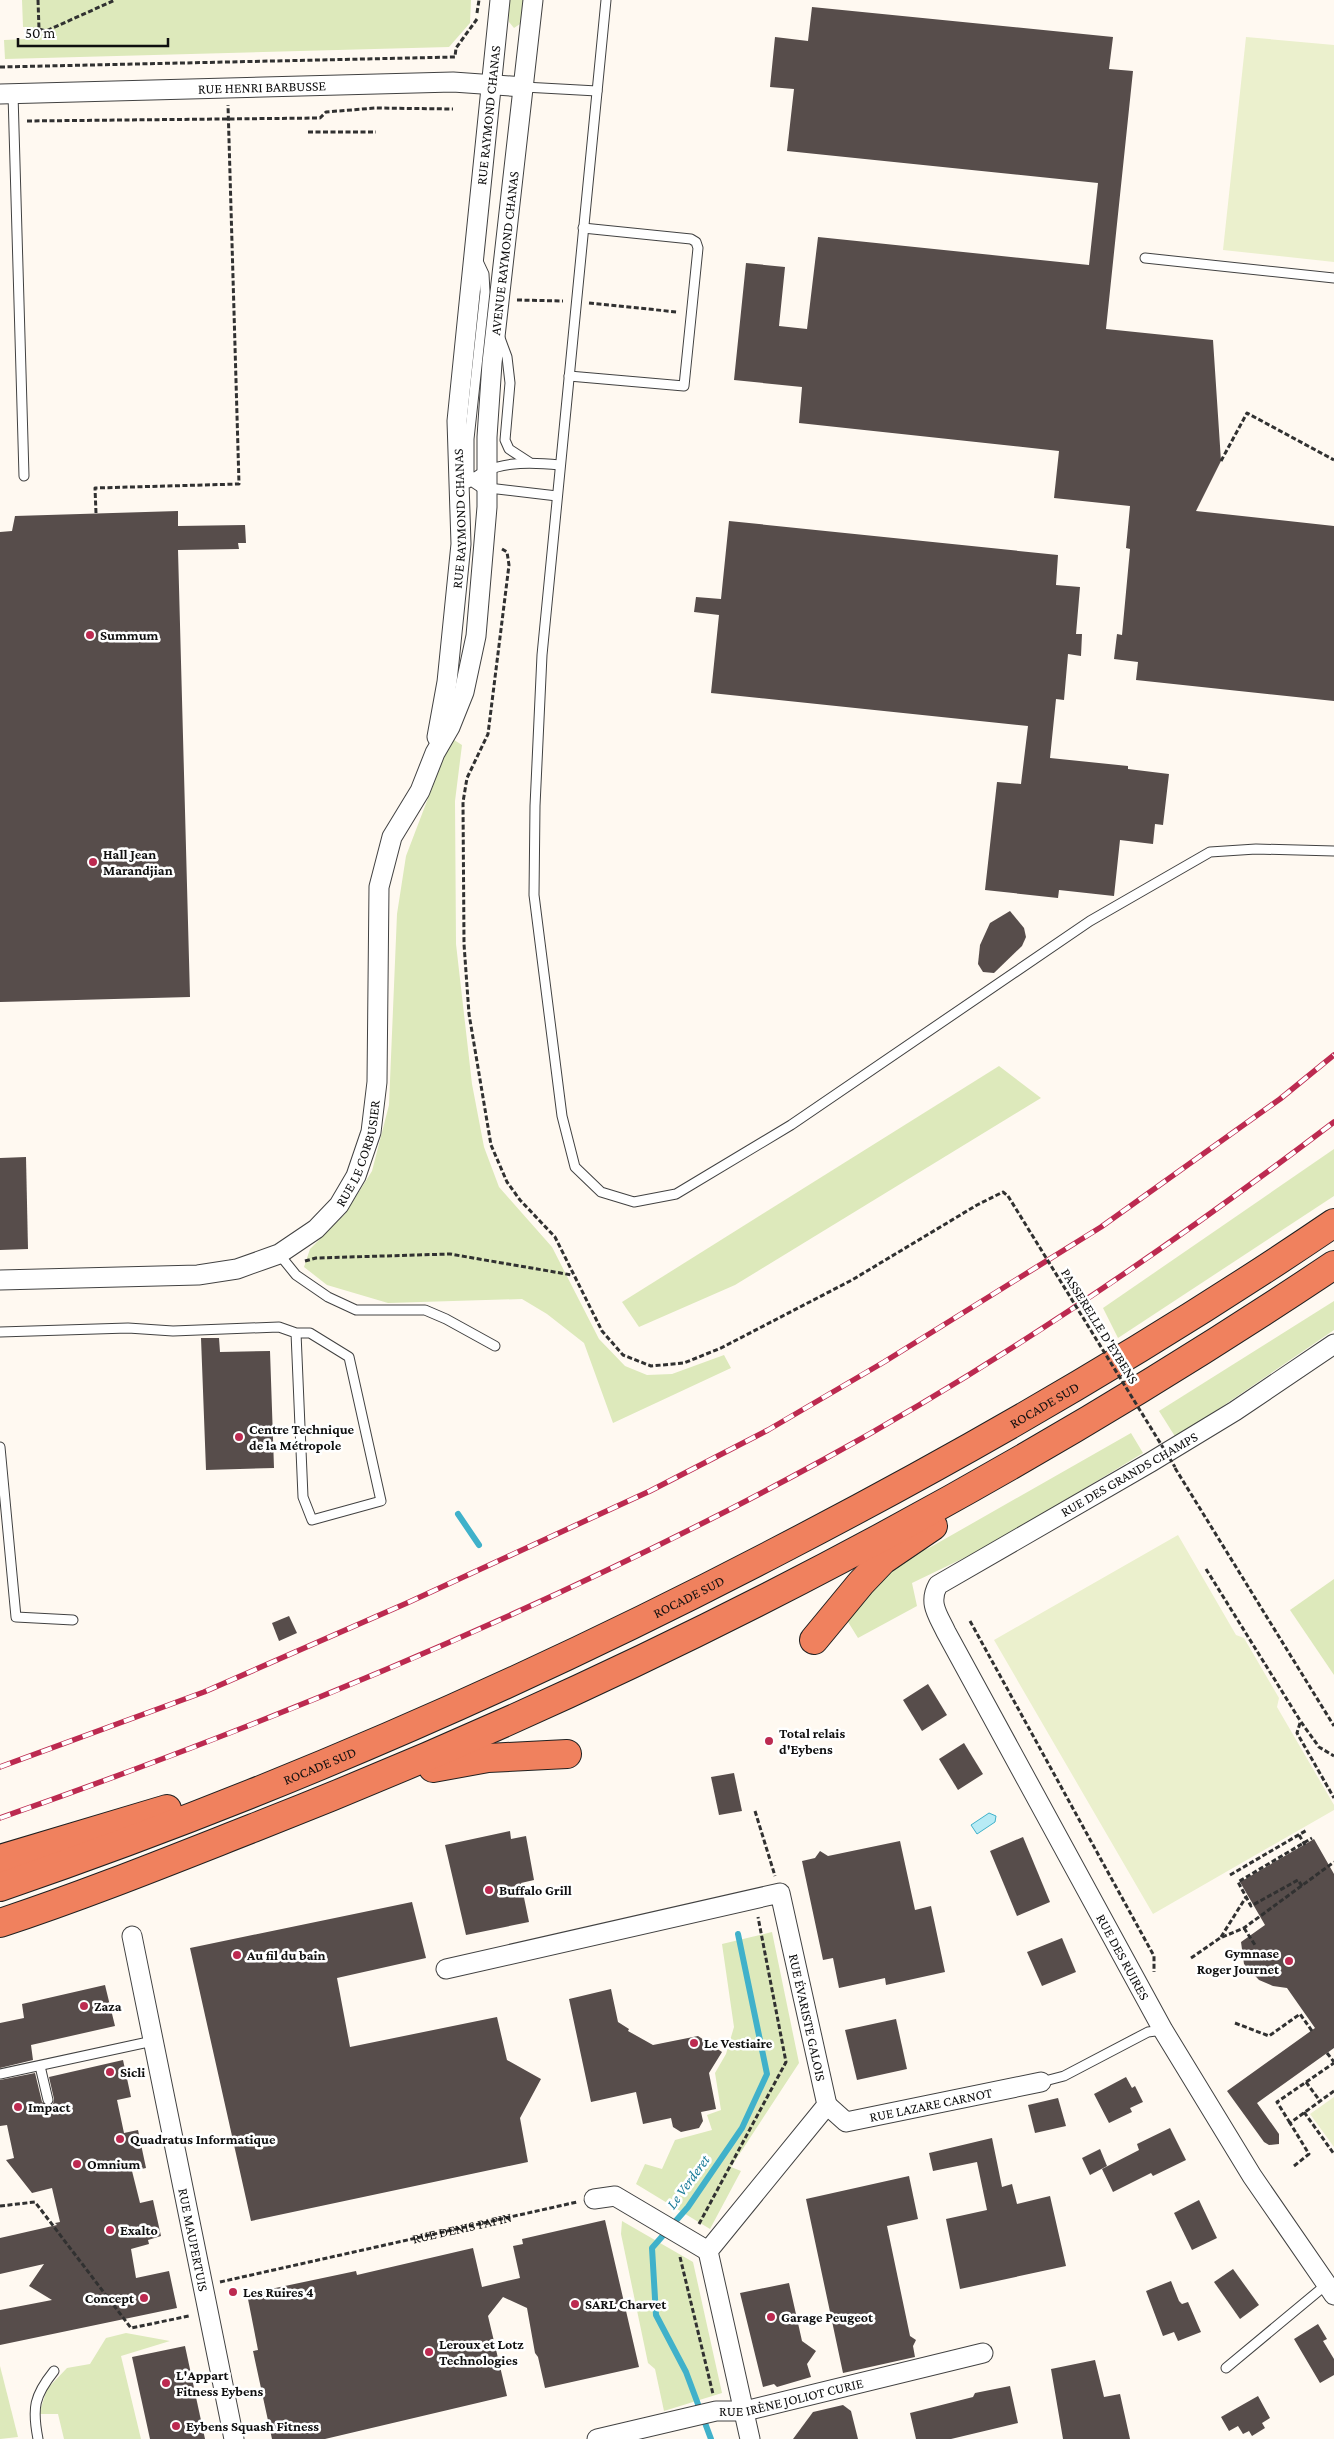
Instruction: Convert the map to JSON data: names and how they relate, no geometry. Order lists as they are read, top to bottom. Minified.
{"streets":{"highway":["ROCADE SUD"],"street":["RUE HENRI BARBUSSE","RUE RAYMOND CHANAS","AVENUE RAYMOND CHANAS","RUE LE CORBUSIER","RUE DES GRANDS CHAMPS","RUE DES RUIRES","RUE ÉVARISTE GALOIS","RUE LAZARE CARNOT","RUE MAUPERTUIS","RUE IRÈNE JOLIOT CURIE"],"path":["PASSERELLE D'EYBENS","RUE DENIS PAPIN"]},"crossings":[["RUE HENRI BARBUSSE","RUE RAYMOND CHANAS"],["RUE HENRI BARBUSSE","AVENUE RAYMOND CHANAS"],["RUE RAYMOND CHANAS","AVENUE RAYMOND CHANAS"],["RUE RAYMOND CHANAS","RUE LE CORBUSIER"],["RUE DES GRANDS CHAMPS","RUE DES RUIRES"],["RUE ÉVARISTE GALOIS","RUE LAZARE CARNOT"],["RUE DENIS PAPIN","RUE MAUPERTUIS"]],"water":["Le Verderet"],"places":["Summum","Hall Jean Marandjian","Centre Technique de la Métropole","Total relais d'Eybens","Buffalo Grill","Au fil du bain","Gymnase Roger Journet","Zaza","Le Vestiaire","Sicli","Impact","Quadratus Informatique","Omnium","Exalto","Les Ruires 4","Concept","SARL Charvet","Garage Peugeot","Leroux et Lotz Technologies","L'Appart Fitness Eybens","Eybens Squash Fitness"],"scale_bar":"50 m"}
